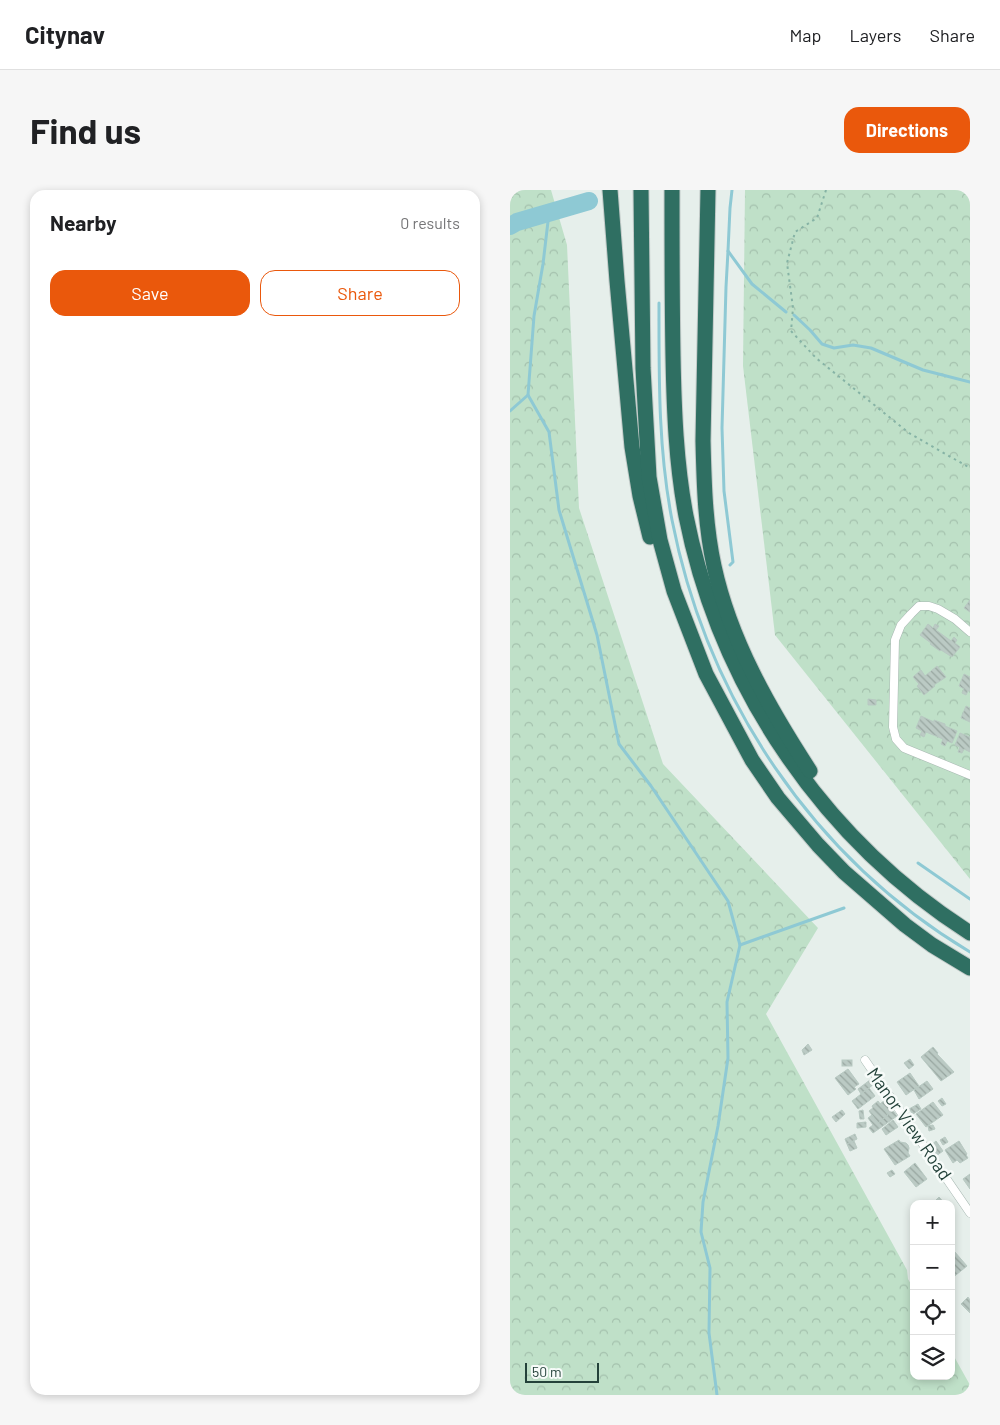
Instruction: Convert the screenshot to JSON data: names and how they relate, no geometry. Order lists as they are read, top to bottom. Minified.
{"streets":{"street":["Manor View Road"]},"scale_bar":"50 m","page":{"header":"Citynav","nav":["Map","Layers","Share"],"buttons":["Directions",["Save","Share"]],"title":"Find us","heading":["Nearby","0 results"],"map_buttons":["+","−"],"scale":"50 m"}}
